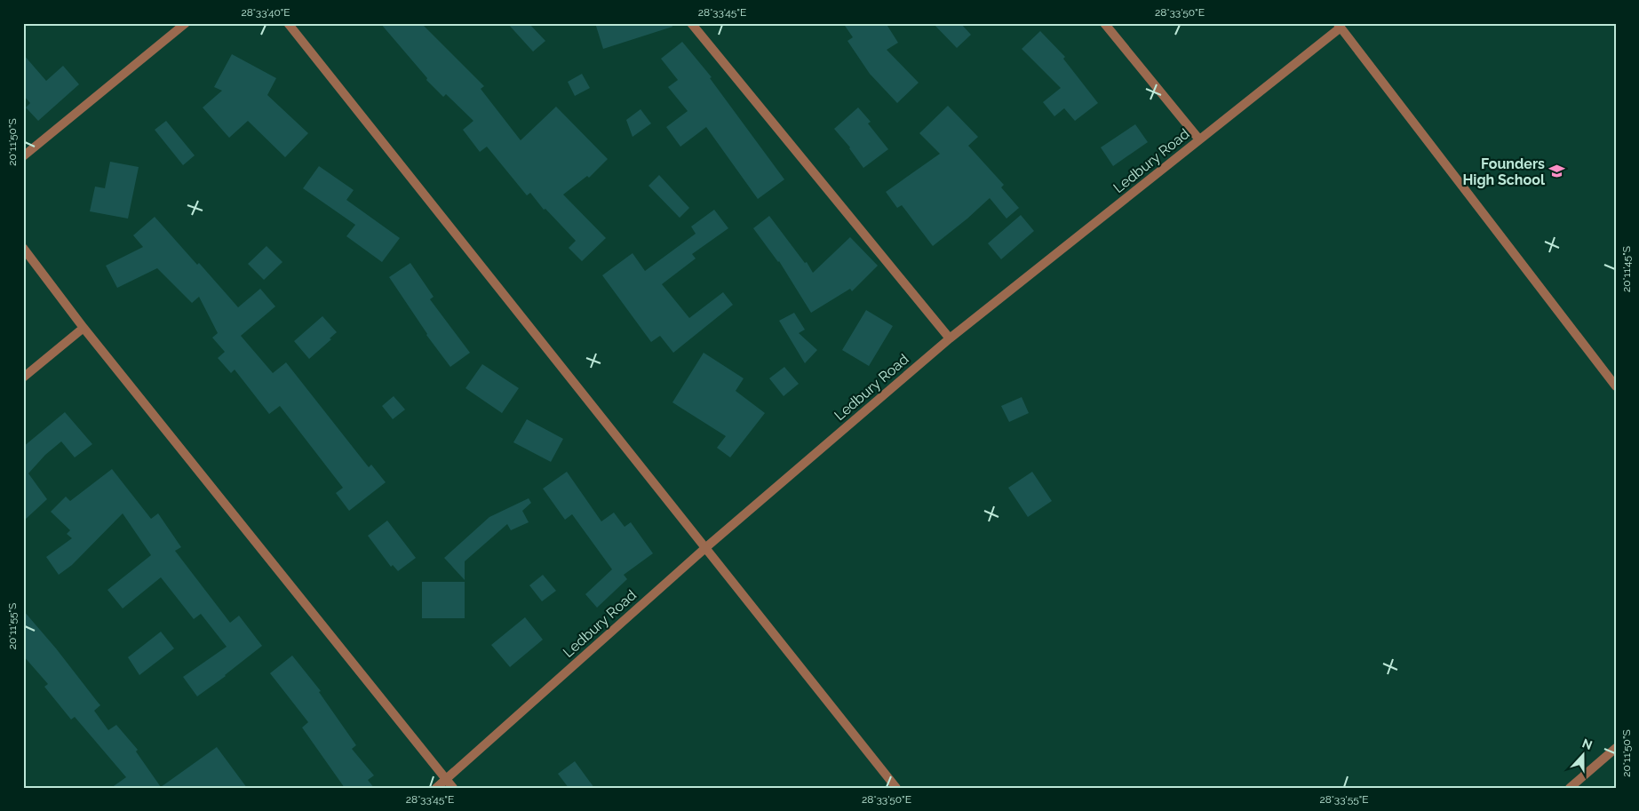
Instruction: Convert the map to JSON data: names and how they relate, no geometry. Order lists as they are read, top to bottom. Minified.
{"streets":{"street":["Ledbury Road"]},"places":{"school or university":["Founders High School"]},"north":"top","coordinates":["28°33'40\"E","28°33'45\"E","28°33'50\"E","20°11'50\"S","20°11'45\"S","20°11'55\"S","28°33'55\"E"]}
